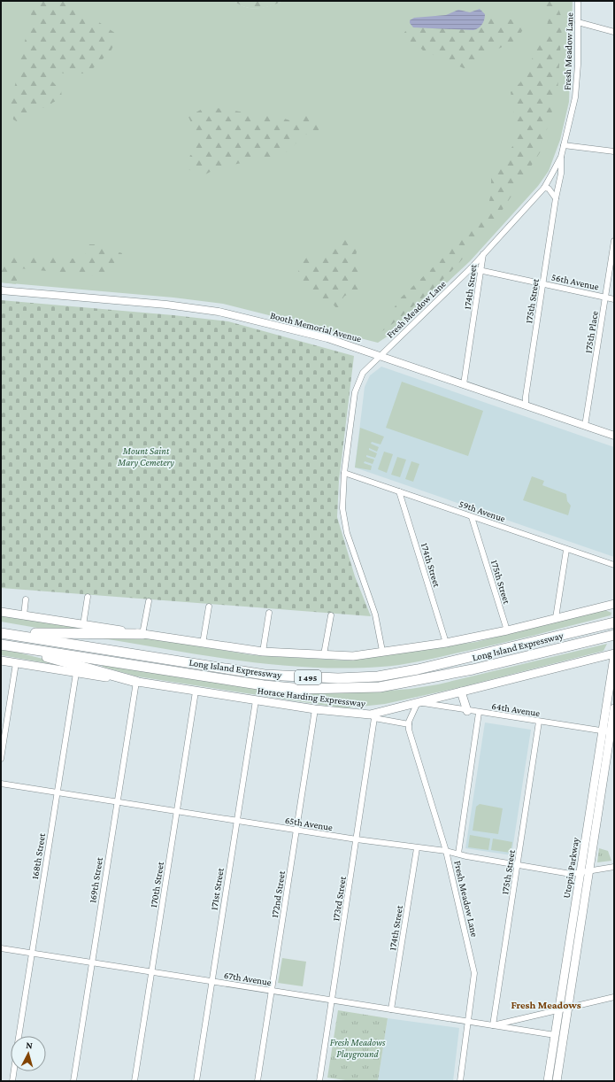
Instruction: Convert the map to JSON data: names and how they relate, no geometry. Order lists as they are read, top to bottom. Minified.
{"streets":{"highway":["Long Island Expressway","I 495"],"main road":["Horace Harding Expressway","Utopia Parkway"],"street":["Fresh Meadow Lane","56th Avenue","174th Street","175th Street","Booth Memorial Avenue","175th Place","59th Avenue","64th Avenue","65th Avenue","168th Street","169th Street","170th Street","171st Street","172nd Street","173rd Street","67th Avenue"]},"crossings":[["Fresh Meadow Lane","56th Avenue"],["Fresh Meadow Lane","174th Street"],["Fresh Meadow Lane","175th Street"],["Fresh Meadow Lane","Booth Memorial Avenue"],["Fresh Meadow Lane","59th Avenue"],["Fresh Meadow Lane","65th Avenue"],["Fresh Meadow Lane","67th Avenue"],["56th Avenue","174th Street"],["56th Avenue","175th Street"],["56th Avenue","175th Place"],["174th Street","Booth Memorial Avenue"],["174th Street","59th Avenue"],["174th Street","65th Avenue"],["174th Street","67th Avenue"],["175th Street","Booth Memorial Avenue"],["175th Street","59th Avenue"],["175th Street","64th Avenue"],["175th Street","65th Avenue"],["175th Street","67th Avenue"],["Booth Memorial Avenue","175th Place"],["Horace Harding Expressway","64th Avenue"],["Horace Harding Expressway","168th Street"],["Horace Harding Expressway","169th Street"],["Horace Harding Expressway","170th Street"],["Horace Harding Expressway","171st Street"],["Horace Harding Expressway","172nd Street"],["Horace Harding Expressway","173rd Street"],["64th Avenue","Utopia Parkway"],["65th Avenue","168th Street"],["65th Avenue","Utopia Parkway"],["65th Avenue","169th Street"],["65th Avenue","170th Street"],["65th Avenue","171st Street"],["65th Avenue","172nd Street"],["65th Avenue","173rd Street"],["168th Street","67th Avenue"],["Utopia Parkway","67th Avenue"],["169th Street","67th Avenue"],["170th Street","67th Avenue"],["171st Street","67th Avenue"],["172nd Street","67th Avenue"],["173rd Street","67th Avenue"]],"districts":["Fresh Meadows"],"parks":["Mount Saint Mary Cemetery","Fresh Meadows Playground"],"north":"top"}
